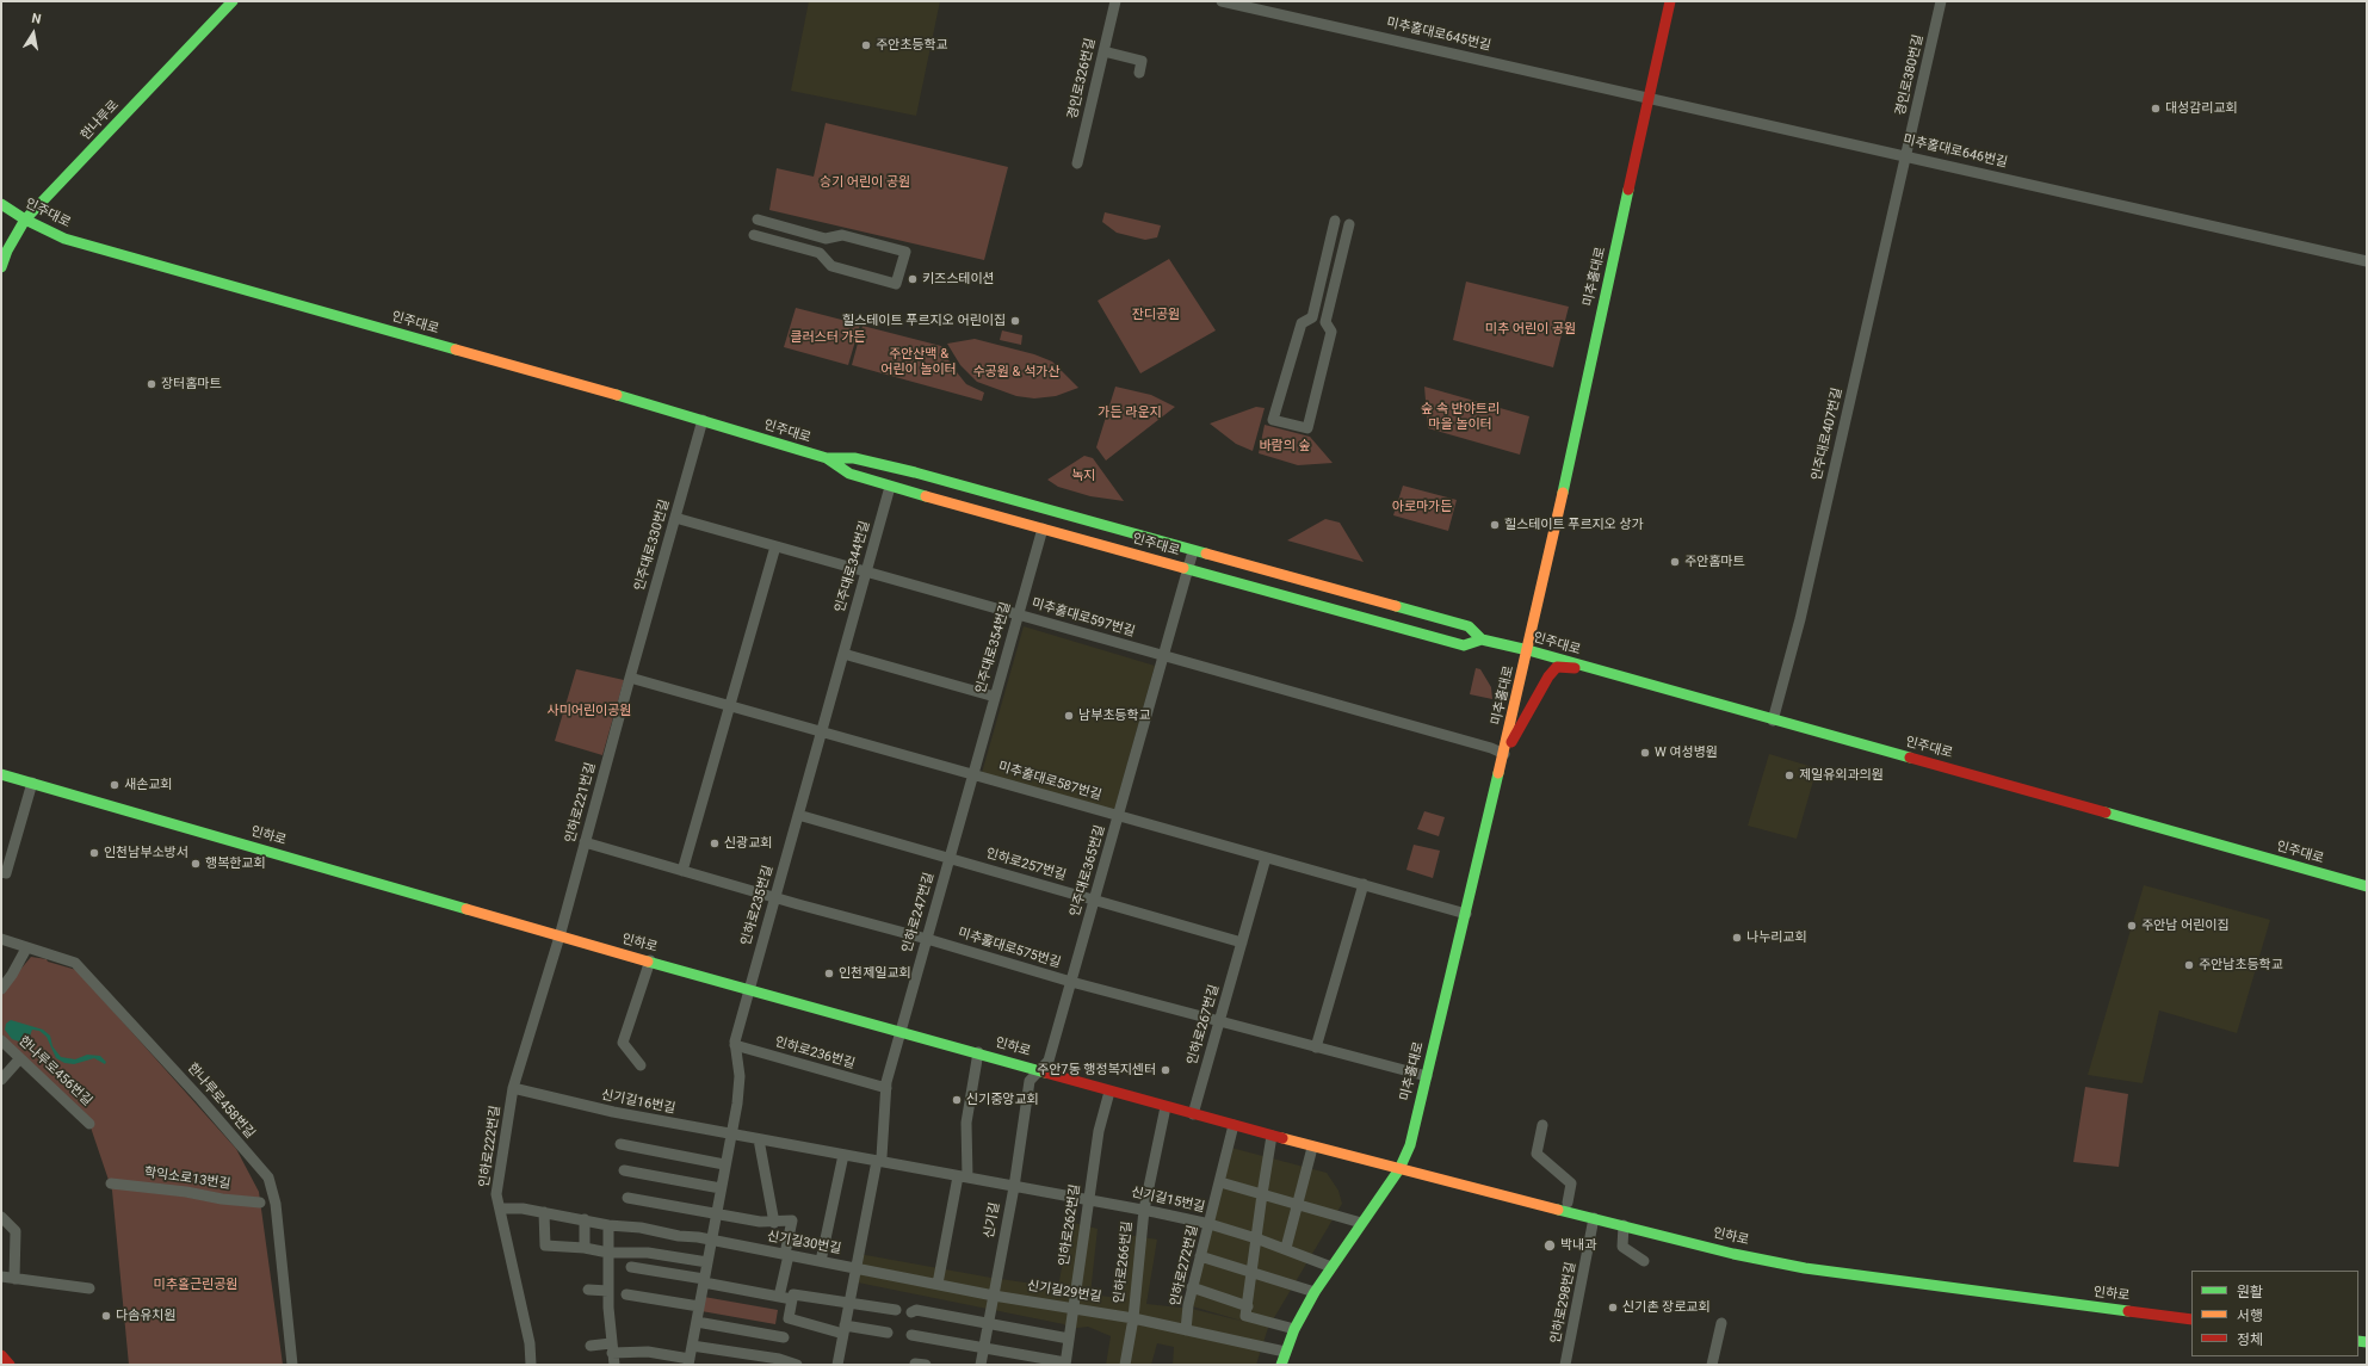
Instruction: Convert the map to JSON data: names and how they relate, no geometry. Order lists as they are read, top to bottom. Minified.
{"streets":{"main road":["한나루로","인주대로","미추홀대로","인하로"],"street":["미추홀대로645번길","경인로380번길","경인로326번길","미추홀대로646번길","인주대로407번길","인주대로330번길","인주대로344번길","미추홀대로597번길","인주대로354번길","미추홀대로587번길","인하로221번길","인하로257번길","인주대로365번길","인하로235번길","인하로247번길","미추홀대로575번길","인하로267번길","인하로236번길","한나루로456번길","한나루로458번길","신기길16번길","인하로222번길","학익소로13번길","신기길15번길","신기길","인하로262번길","신기길30번길","인하로266번길","인하로272번길","신기길29번길","인하로298번길"]},"crossings":[["미추홀대로645번길","미추홀대로646번길"],["미추홀대로645번길","미추홀대로"],["경인로380번길","미추홀대로646번길"],["경인로380번길","인주대로407번길"],["한나루로","인주대로"],["미추홀대로646번길","미추홀대로"],["미추홀대로646번길","인주대로407번길"],["인주대로","미추홀대로"],["인주대로","인주대로407번길"],["인주대로","인주대로330번길"],["인주대로","인주대로344번길"],["인주대로","인주대로354번길"],["인주대로","인주대로365번길"],["미추홀대로","미추홀대로597번길"],["미추홀대로","미추홀대로587번길"],["미추홀대로","인하로"],["미추홀대로","미추홀대로575번길"],["미추홀대로","신기길15번길"],["인주대로330번길","미추홀대로597번길"],["인주대로330번길","미추홀대로587번길"],["인주대로330번길","인하로221번길"],["인주대로344번길","미추홀대로597번길"],["인주대로344번길","미추홀대로587번길"],["인주대로344번길","인하로235번길"],["미추홀대로597번길","인주대로354번길"],["미추홀대로597번길","인주대로365번길"],["인주대로354번길","미추홀대로587번길"],["인주대로354번길","인하로247번길"],["미추홀대로587번길","인하로221번길"],["미추홀대로587번길","인주대로365번길"],["미추홀대로587번길","인하로235번길"],["미추홀대로587번길","인하로247번길"],["미추홀대로587번길","인하로267번길"],["인하로221번길","인하로"],["인하로221번길","미추홀대로575번길"],["인하로221번길","인하로222번길"],["인하로","인주대로365번길"],["인하로","인하로235번길"],["인하로","인하로247번길"],["인하로","인하로267번길"],["인하로","인하로222번길"],["인하로","인하로262번길"],["인하로","인하로266번길"],["인하로","인하로272번길"],["인하로","인하로298번길"],["인하로257번길","인주대로365번길"],["인하로257번길","인하로247번길"],["인주대로365번길","미추홀대로575번길"],["인주대로365번길","신기길"],["인하로235번길","인하로247번길"],["인하로235번길","미추홀대로575번길"],["인하로235번길","인하로236번길"],["인하로247번길","미추홀대로575번길"],["인하로247번길","인하로236번길"],["인하로247번길","신기길16번길"],["인하로247번길","신기길30번길"],["미추홀대로575번길","인하로267번길"],["신기길16번길","인하로222번길"],["신기길16번길","신기길15번길"],["신기길16번길","신기길"],["인하로222번길","신기길30번길"],["신기길15번길","신기길"],["신기길15번길","인하로262번길"],["신기길15번길","인하로266번길"],["신기길15번길","인하로272번길"],["신기길","신기길30번길"],["신기길","신기길29번길"],["인하로262번길","신기길29번길"],["신기길30번길","신기길29번길"],["인하로266번길","신기길29번길"],["인하로272번길","신기길29번길"]],"parks":["승기 어린이 공원","잔디공원","미추 어린이 공원","클러스터 가든","주안산맥 & 어린이 놀이터","수공원 & 석가산","숲 속 반야트리 마을 놀이터","가든 라운지","바람의 숲","녹지","아로마가든","사미어린이공원","미추홀근린공원"],"places":["주안초등학교","대성감리교회","키즈스테이션","힐스테이트 푸르지오 어린이집","장터홈마트","힐스테이트 푸르지오 상가","주안홈마트","남부초등학교","W 여성병원","제일유외과의원","새손교회","신광교회","인천남부소방서","행복한교회","주안남 어린이집","나누리교회","주안남초등학교","인천제일교회","주안7동 행정복지센터","신기중앙교회","박내과","신기촌 장로교회","다솜유치원"],"legend":["원활","서행","정체"],"north":"top"}
